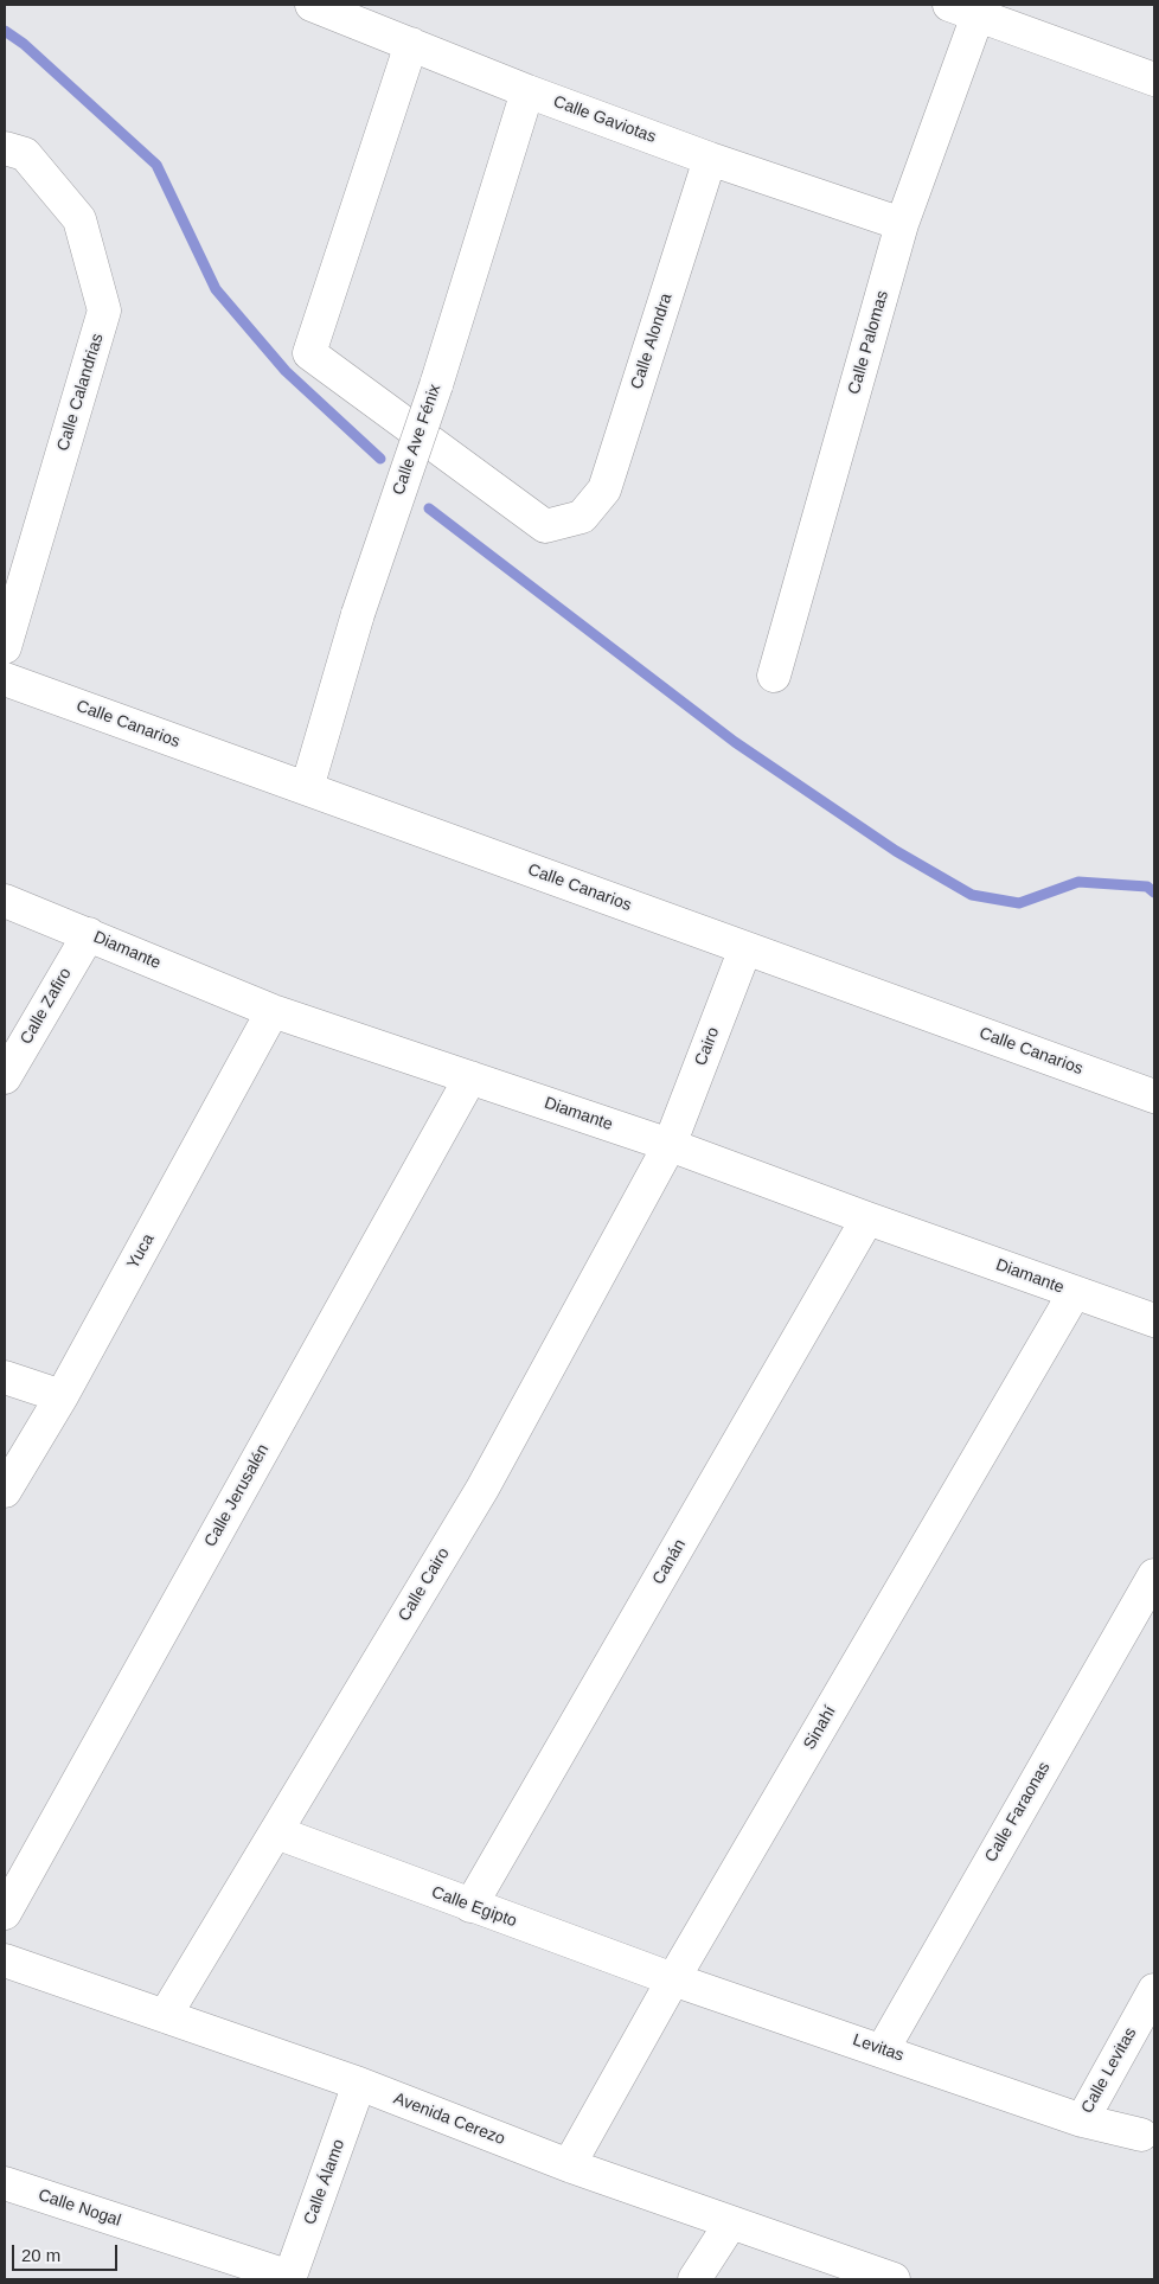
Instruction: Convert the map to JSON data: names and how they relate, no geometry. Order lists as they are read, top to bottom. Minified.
{"streets":{"street":["Calle Gaviotas","Calle Alondra","Calle Palomas","Calle Calandrias","Calle Ave Fénix","Calle Canarios","Diamante","Calle Zafiro","Cairo","Yuca","Calle Jerusalén","Canán","Calle Cairo","Sinahí","Calle Faraonas","Calle Egipto","Levitas","Calle Levitas","Avenida Cerezo","Calle Álamo","Calle Nogal"]},"crossings":[["Calle Gaviotas","Calle Alondra"],["Calle Gaviotas","Calle Palomas"],["Calle Gaviotas","Calle Ave Fénix"],["Calle Ave Fénix","Calle Canarios"],["Calle Canarios","Cairo"],["Diamante","Calle Zafiro"],["Diamante","Cairo"],["Diamante","Yuca"],["Diamante","Calle Jerusalén"],["Diamante","Canán"],["Diamante","Calle Cairo"],["Diamante","Sinahí"],["Cairo","Calle Cairo"],["Canán","Calle Egipto"],["Calle Cairo","Calle Egipto"],["Calle Cairo","Avenida Cerezo"],["Sinahí","Calle Egipto"],["Sinahí","Levitas"],["Sinahí","Avenida Cerezo"],["Calle Faraonas","Levitas"],["Calle Egipto","Levitas"],["Levitas","Calle Levitas"],["Avenida Cerezo","Calle Álamo"],["Calle Álamo","Calle Nogal"]],"scale_bar":"20 m"}
